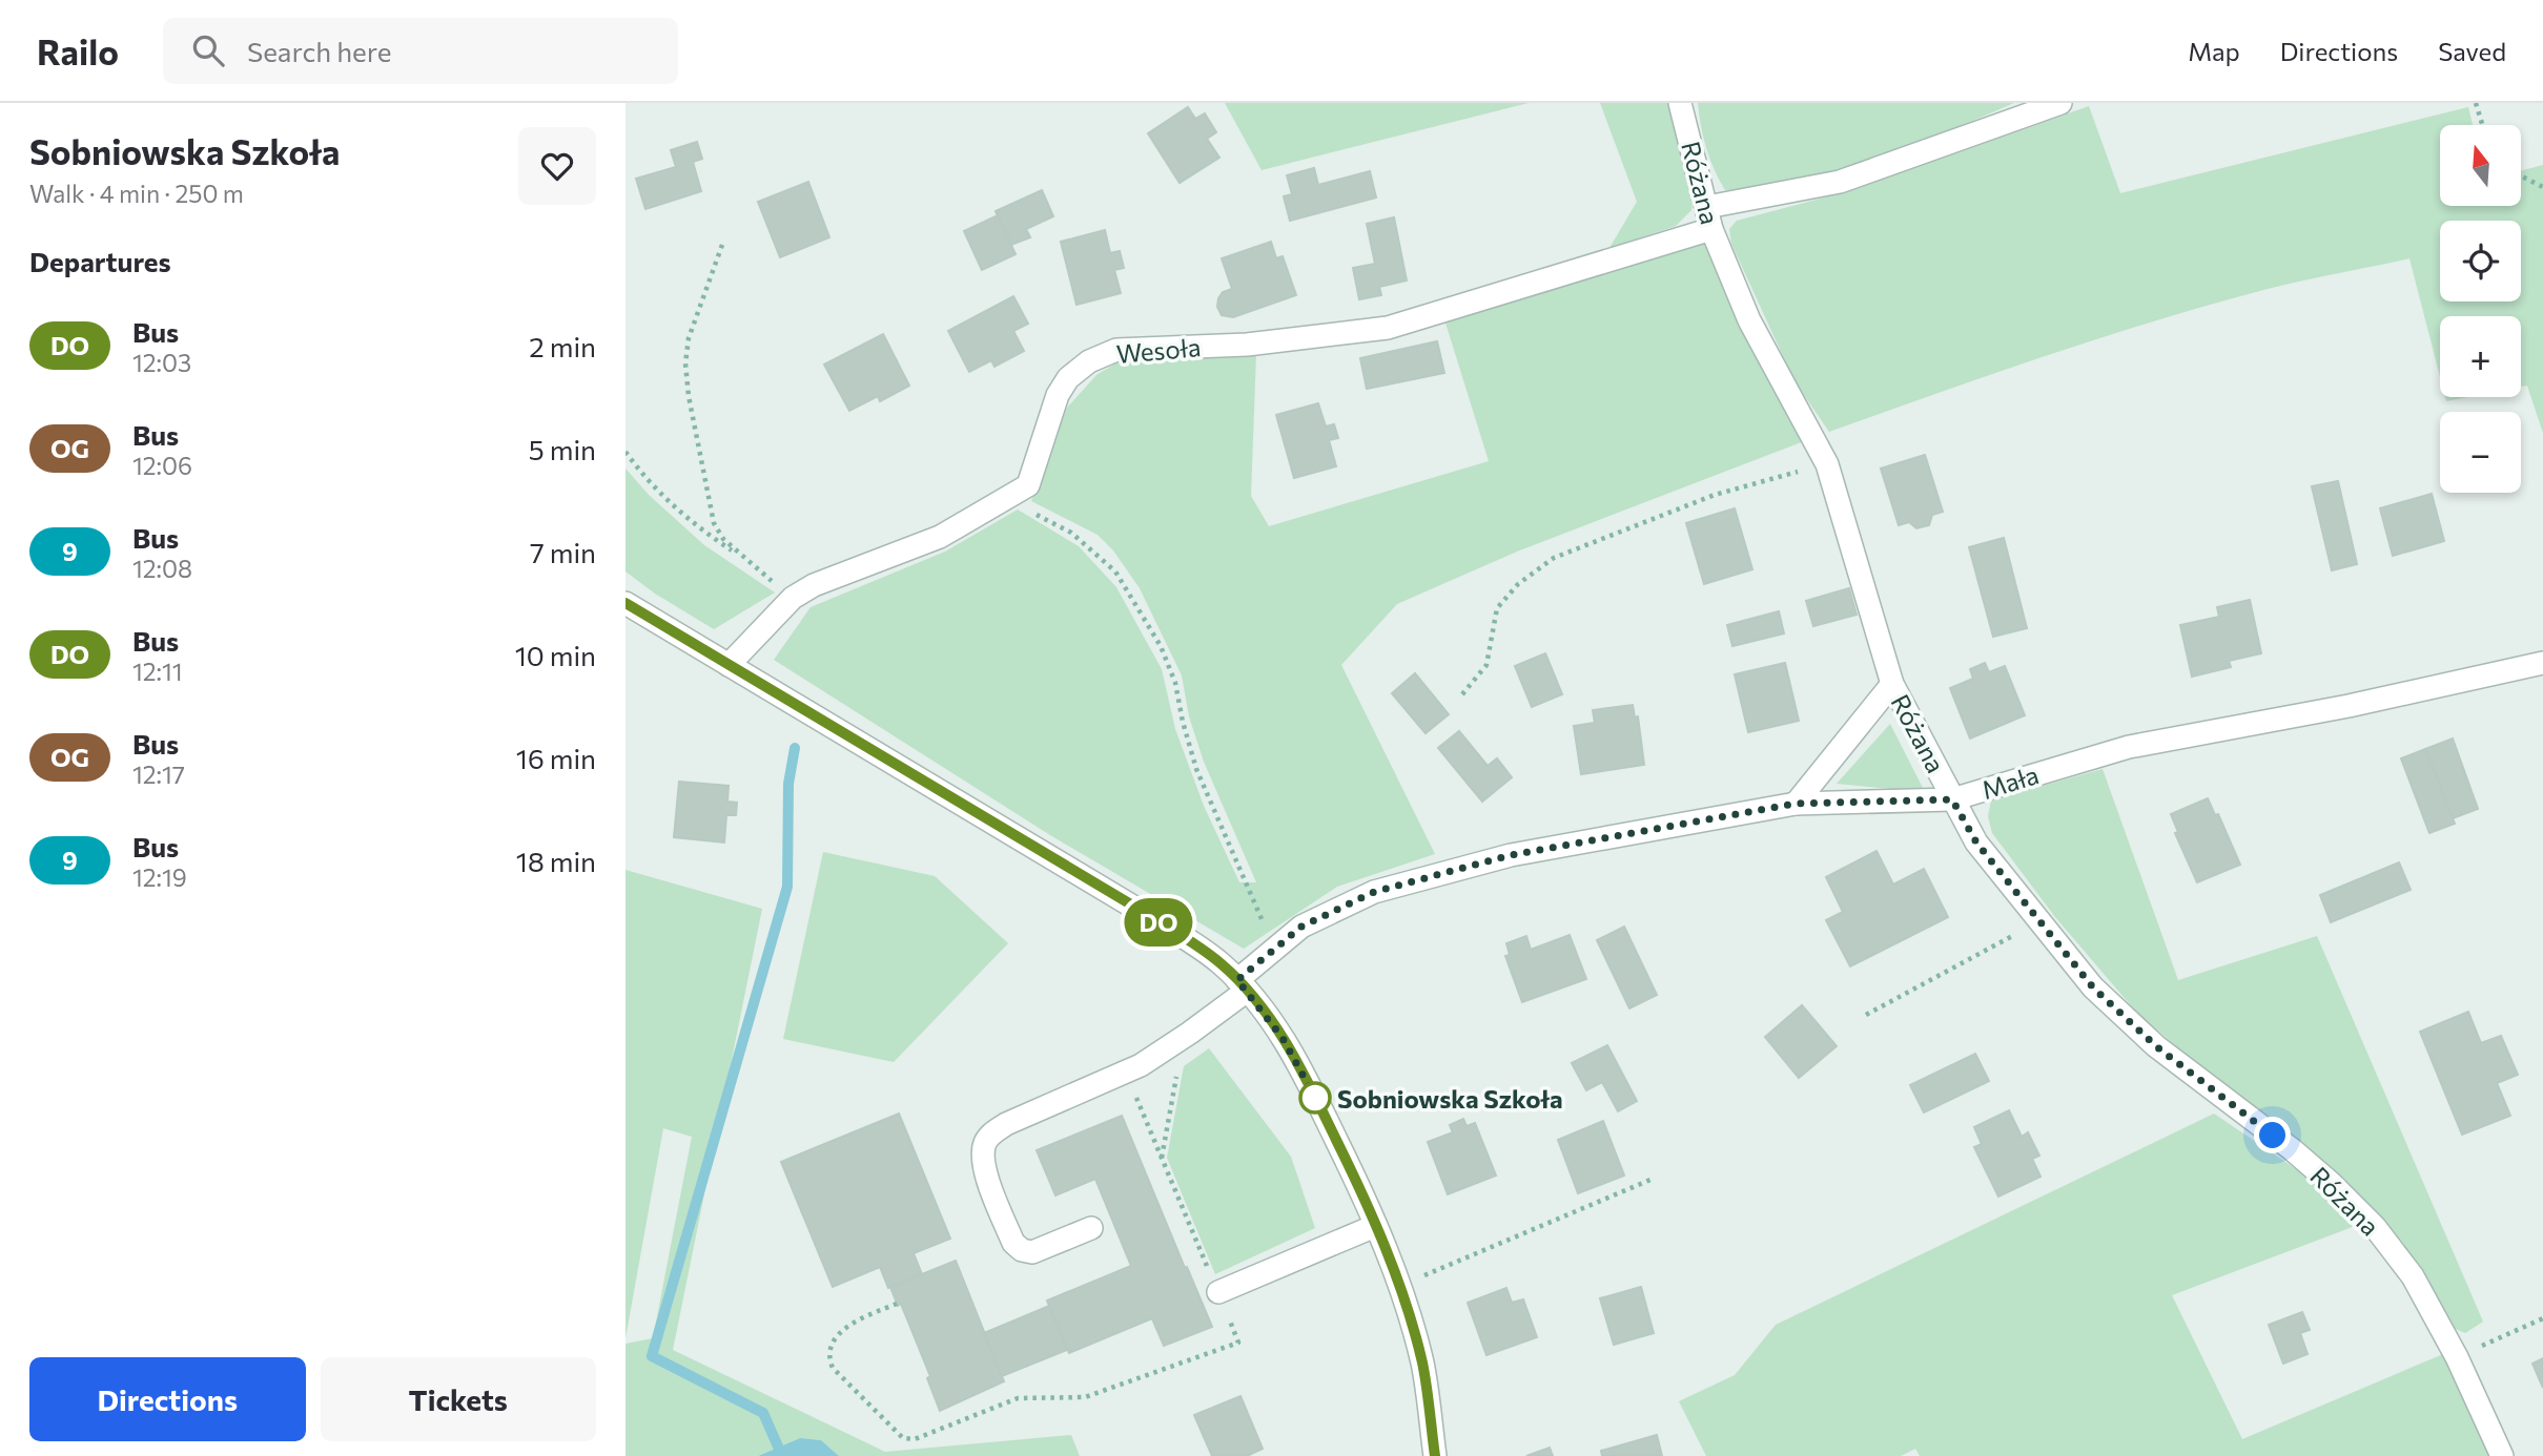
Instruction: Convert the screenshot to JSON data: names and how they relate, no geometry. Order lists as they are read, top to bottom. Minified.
{"streets":{"street":["Różana","Wesoła","Mała"]},"crossings":[["Różana","Wesoła"],["Różana","Mała"]],"places":["Sobniowska Szkoła"],"lines":["bus line DO"],"north":"top","page":{"header":"Railo","search":"Search here","nav":["Map","Directions","Saved"],"heading":[["Sobniowska Szkoła","Walk · 4 min · 250 m"],"Departures"],"on_map":"DO","map_buttons":["+","−"],"list":[{"mark":"DO","name":"Bus","note":"12:03","value":"2 min"},{"mark":"OG","name":"Bus","note":"12:06","value":"5 min"},{"mark":"9","name":"Bus","note":"12:08","value":"7 min"},{"mark":"DO","name":"Bus","note":"12:11","value":"10 min"},{"mark":"OG","name":"Bus","note":"12:17","value":"16 min"},{"mark":"9","name":"Bus","note":"12:19","value":"18 min"}],"buttons":["Directions","Tickets"]}}
